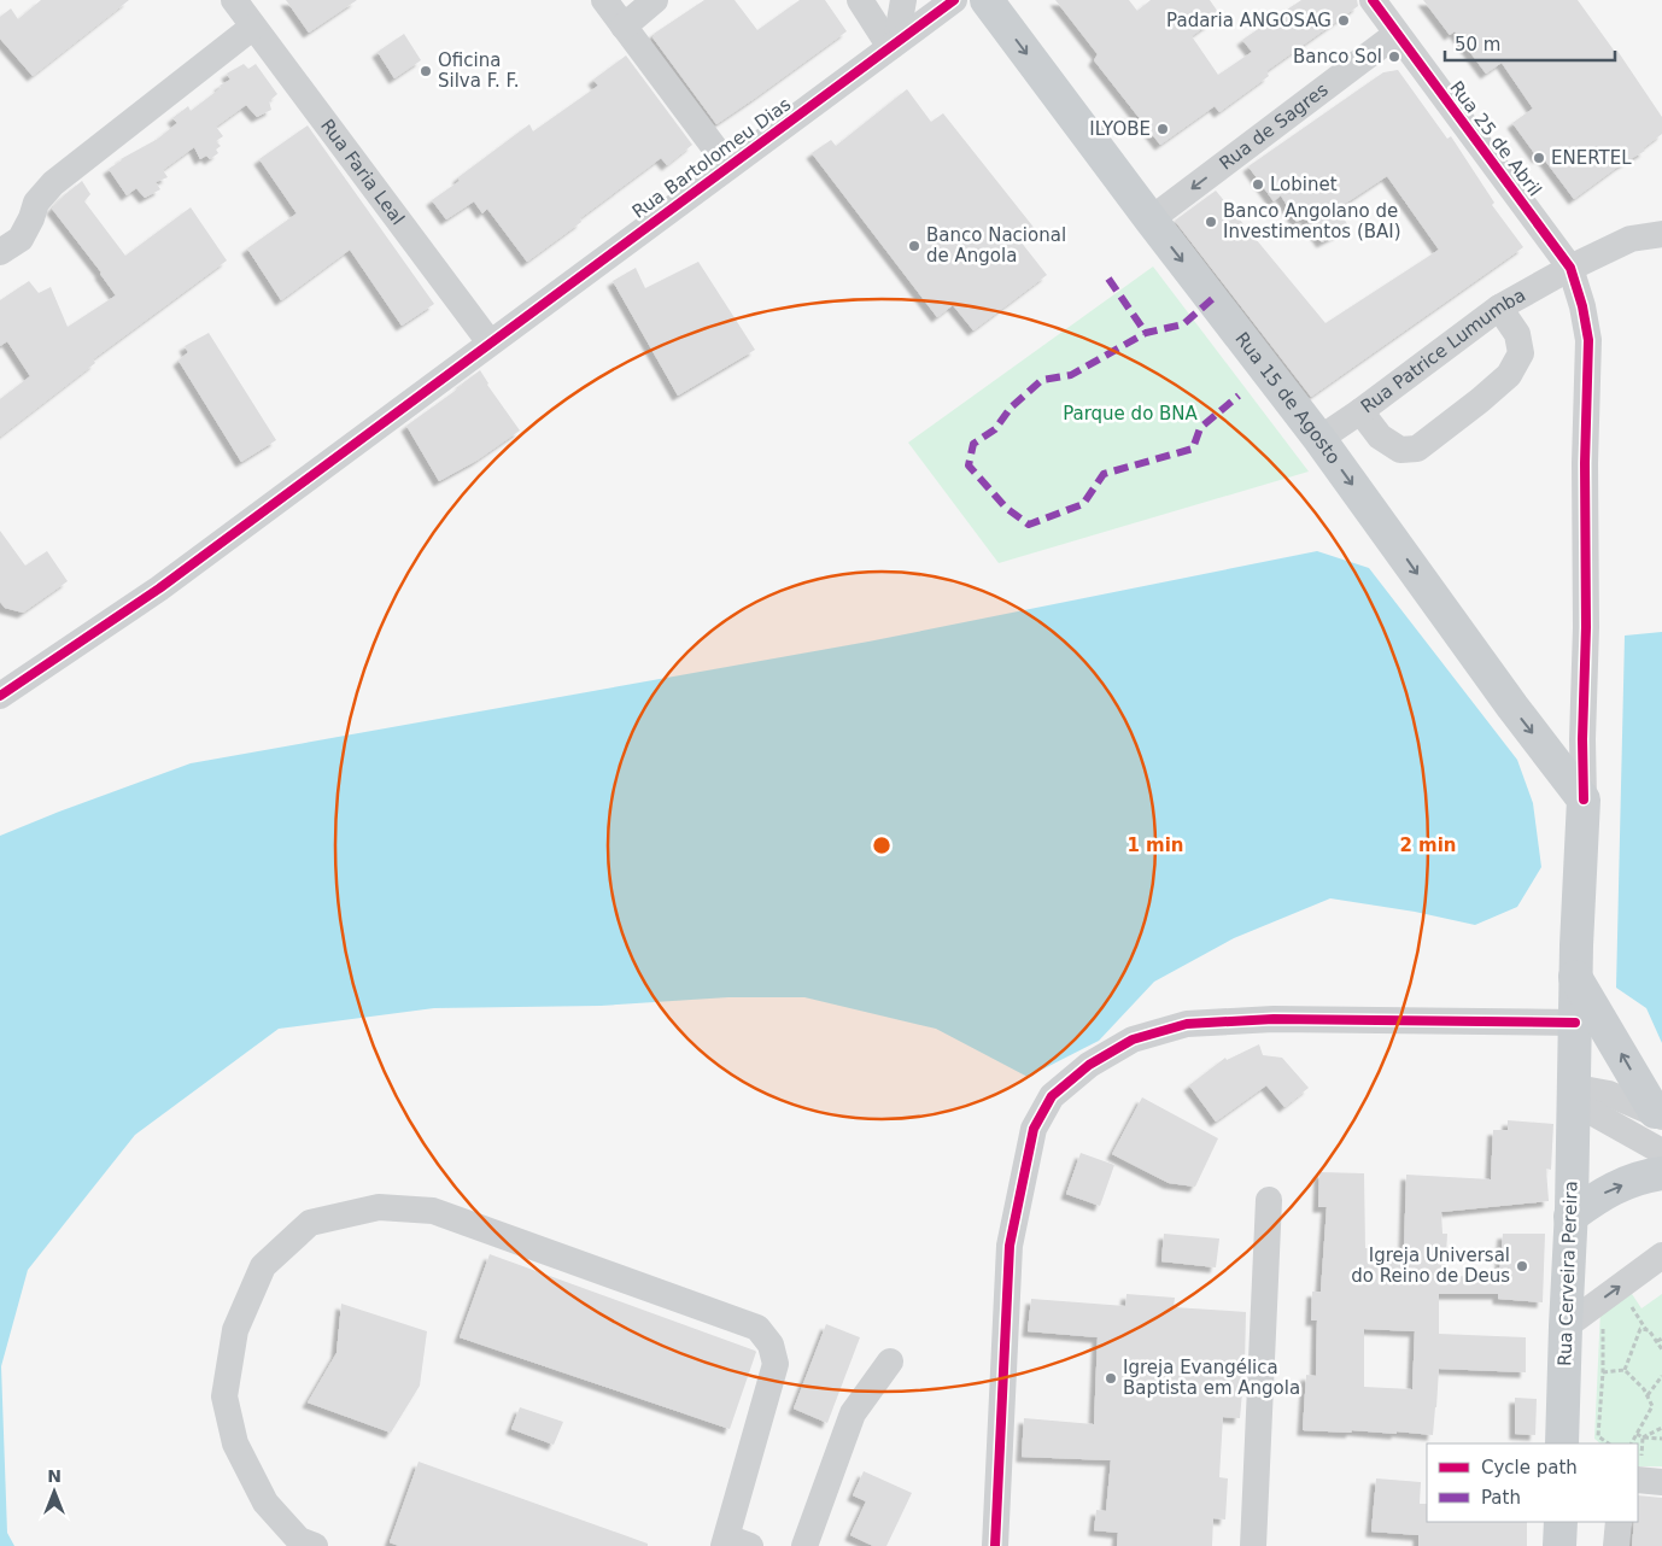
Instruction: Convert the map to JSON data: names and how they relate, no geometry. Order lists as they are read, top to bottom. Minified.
{"streets":{"main road":["Rua 15 de Agosto","Rua Cerveira Pereira"],"street":["Rua de Sagres","Rua 25 de Abril","Rua Bartolomeu Dias","Rua Faria Leal","Rua Patrice Lumumba"]},"crossings":[["Rua de Sagres","Rua 25 de Abril"],["Rua de Sagres","Rua 15 de Agosto"],["Rua 25 de Abril","Rua Patrice Lumumba"],["Rua 25 de Abril","Rua 15 de Agosto"],["Rua 25 de Abril","Rua Cerveira Pereira"],["Rua Bartolomeu Dias","Rua Faria Leal"],["Rua Patrice Lumumba","Rua 15 de Agosto"],["Rua 15 de Agosto","Rua Cerveira Pereira"]],"one_way":["Rua de Sagres","Rua 15 de Agosto"],"parks":["Parque do BNA"],"places":["Padaria ANGOSAG","Banco Sol","Oficina Silva F. F.","ILYOBE","ENERTEL","Lobinet","Banco Angolano de Investimentos (BAI)","Banco Nacional de Angola","Igreja Universal do Reino de Deus","Igreja Evangélica Baptista em Angola"],"legend":["Cycle path","Path"],"scale_bar":"50 m","north":"top","rings":["1 min","2 min"]}
